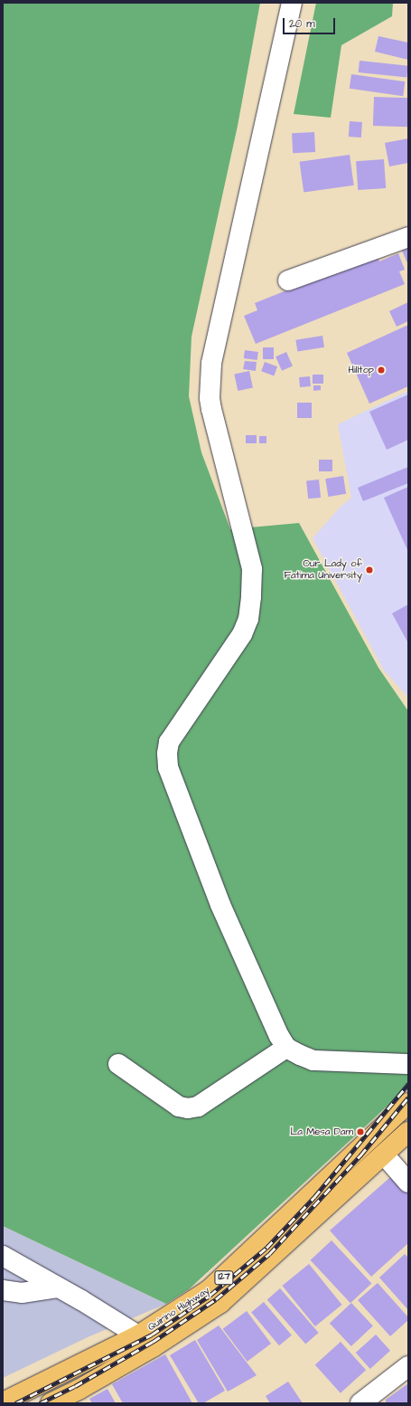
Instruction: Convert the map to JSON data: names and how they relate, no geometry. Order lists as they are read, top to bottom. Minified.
{"streets":{"main road":["127","Quirino Highway"]},"places":["Hilltop","Our Lady of Fatima University","La Mesa Dam"],"scale_bar":"20 m"}
